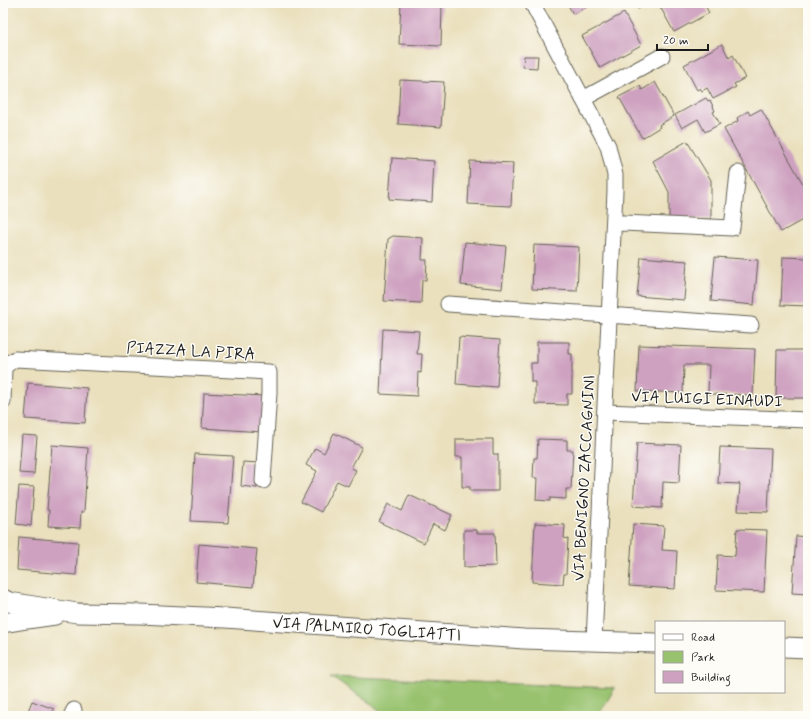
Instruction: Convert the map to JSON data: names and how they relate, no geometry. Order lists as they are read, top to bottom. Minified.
{"streets":{"street":["PIAZZA LA PIRA","VIA LUIGI EINAUDI","VIA BENIGNO ZACCAGNINI","VIA PALMIRO TOGLIATTI"]},"crossings":[["VIA LUIGI EINAUDI","VIA BENIGNO ZACCAGNINI"],["VIA BENIGNO ZACCAGNINI","VIA PALMIRO TOGLIATTI"]],"legend":["Road","Park","Building"],"scale_bar":"20 m"}
